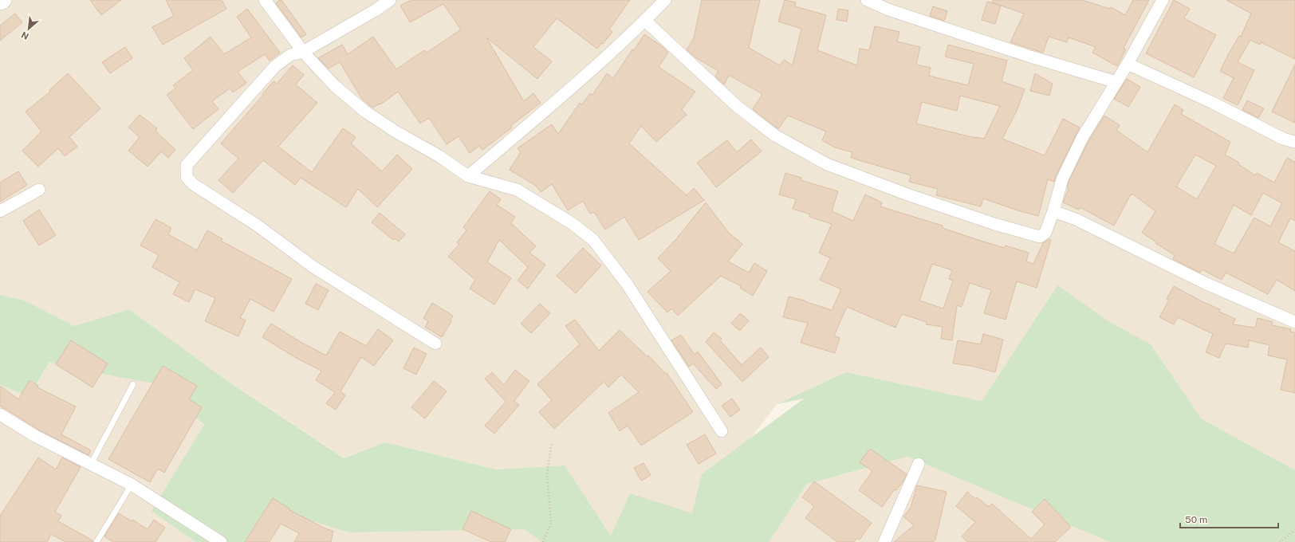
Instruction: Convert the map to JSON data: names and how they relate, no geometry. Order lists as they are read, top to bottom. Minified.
{"scale_bar":"50 m","north":"bottom left"}
